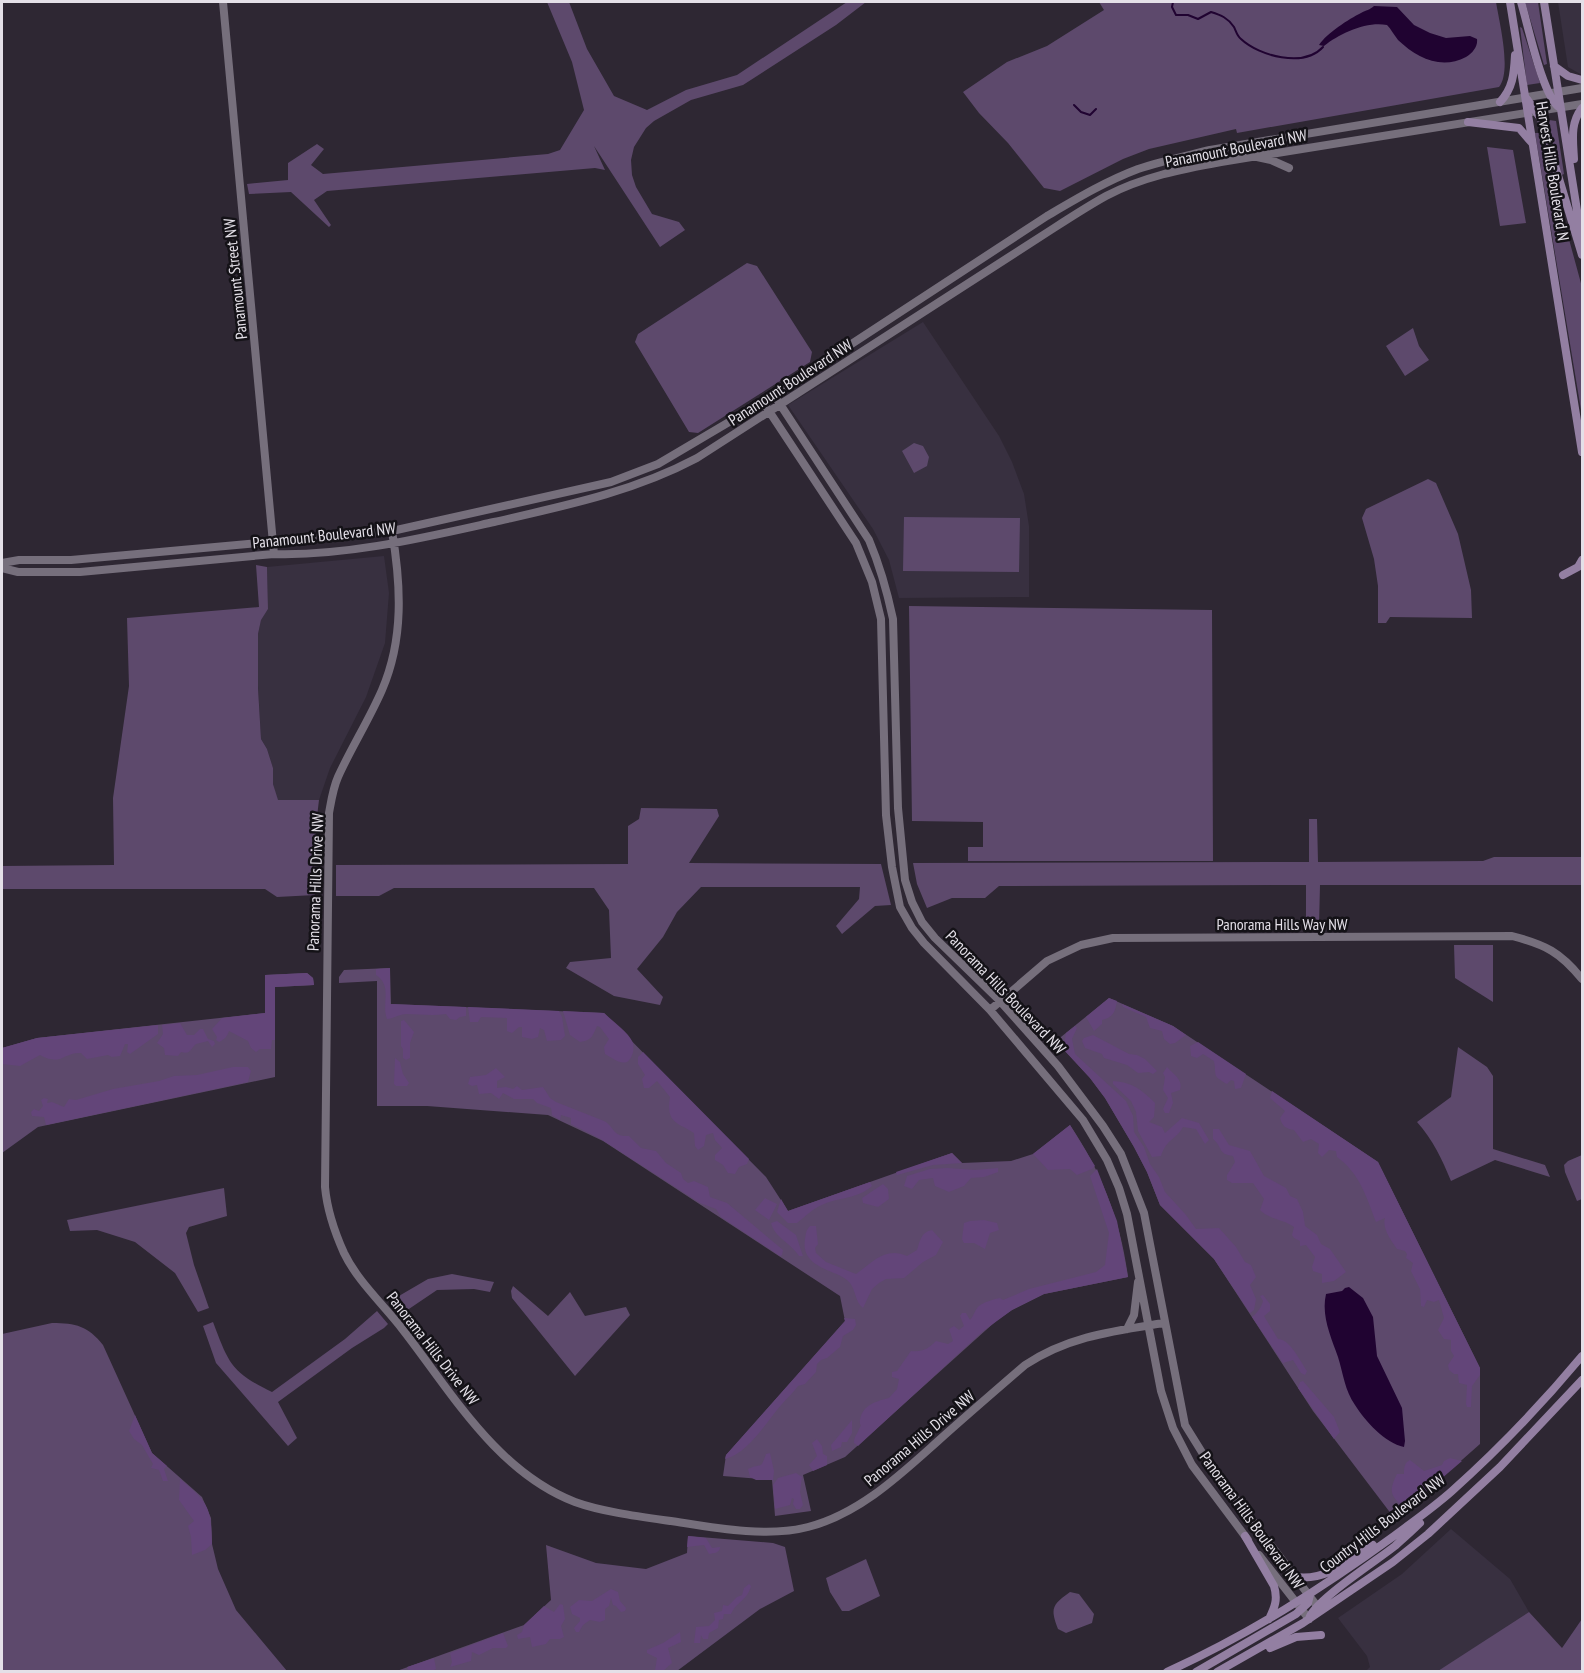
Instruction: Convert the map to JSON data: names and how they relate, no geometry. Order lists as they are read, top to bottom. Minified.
{"streets":{"main road":["Harvest Hills Boulevard N","Country Hills Boulevard NW"],"street":["Panamount Boulevard NW","Panamount Street NW","Panorama Hills Drive NW","Panorama Hills Way NW","Panorama Hills Boulevard NW"]},"crossings":[["Panamount Boulevard NW","Harvest Hills Boulevard N"],["Panamount Boulevard NW","Panamount Street NW"],["Panamount Boulevard NW","Panorama Hills Drive NW"],["Panamount Boulevard NW","Panorama Hills Boulevard NW"],["Panorama Hills Drive NW","Panorama Hills Boulevard NW"],["Panorama Hills Way NW","Panorama Hills Boulevard NW"],["Panorama Hills Boulevard NW","Country Hills Boulevard NW"]]}
